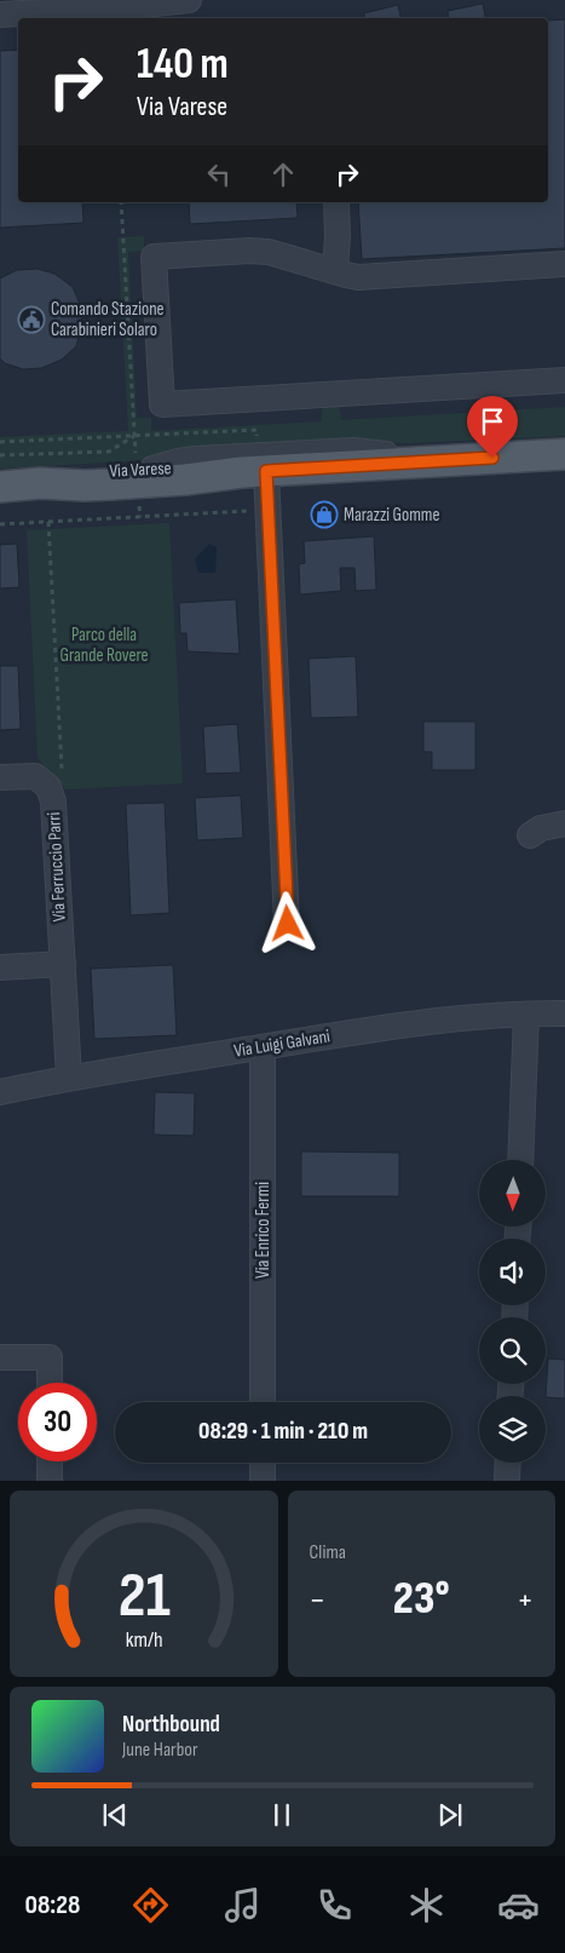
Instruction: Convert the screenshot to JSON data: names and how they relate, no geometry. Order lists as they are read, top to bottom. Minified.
{"streets":{"main road":["Via Varese"],"street":["Via Ferruccio Parri","Via Luigi Galvani","Via Enrico Fermi"]},"crossings":[["Via Ferruccio Parri","Via Luigi Galvani"],["Via Luigi Galvani","Via Enrico Fermi"]],"parks":["Parco della Grande Rovere"],"places":{"public building":["Comando Stazione Carabinieri Solaro"],"shop":["Marazzi Gomme"]},"north":"bottom","page":{"turn":["140 m","Via Varese"],"limit":"30","trip":"08:29 · 1 min · 210 m","tile":"Clima","heat":["−","23°","+"],"song":["Northbound","June Harbor"],"tabs":"08:28","gauge":["21","km/h"]}}
